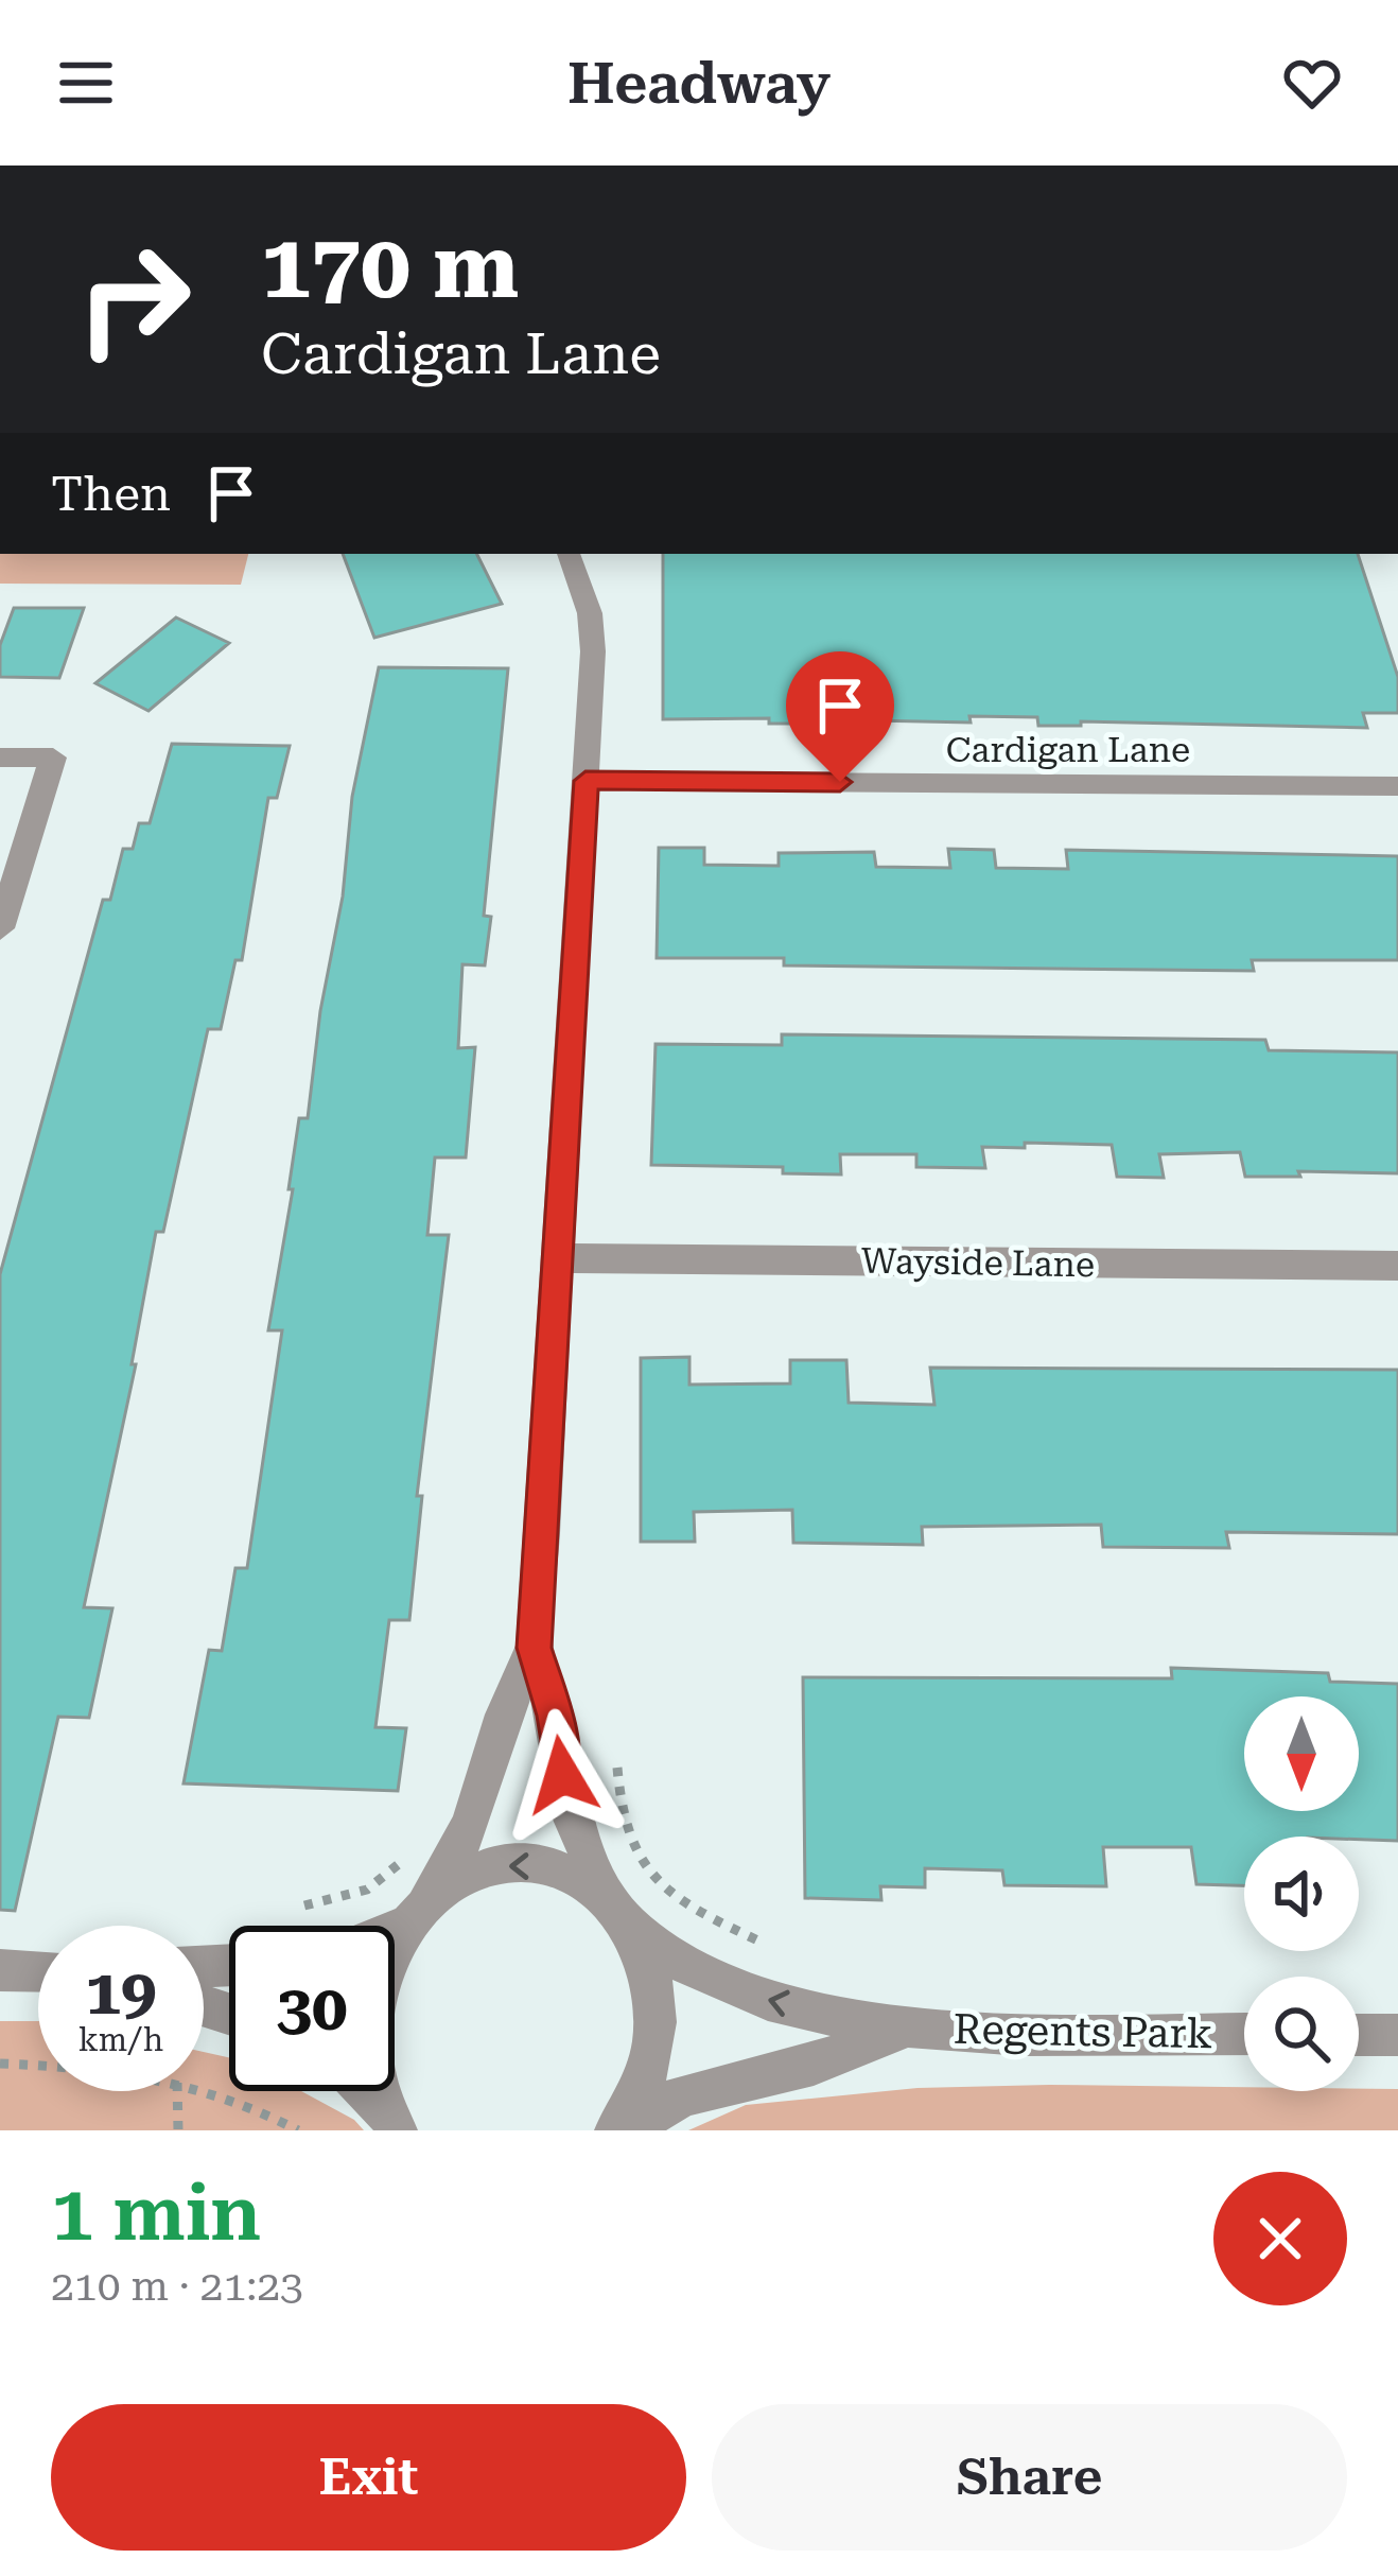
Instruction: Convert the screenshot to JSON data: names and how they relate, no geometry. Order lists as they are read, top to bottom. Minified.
{"streets":{"street":["Cardigan Lane","Wayside Lane","Regents Park"]},"one_way":["Regents Park"],"north":"bottom","page":{"header":"Headway","turn":["170 m","Cardigan Lane"],"then":"Then","speed":"19 km/h","limit":"30","heading":["1 min","210 m · 21:23"],"buttons":["Exit","Share"]}}
